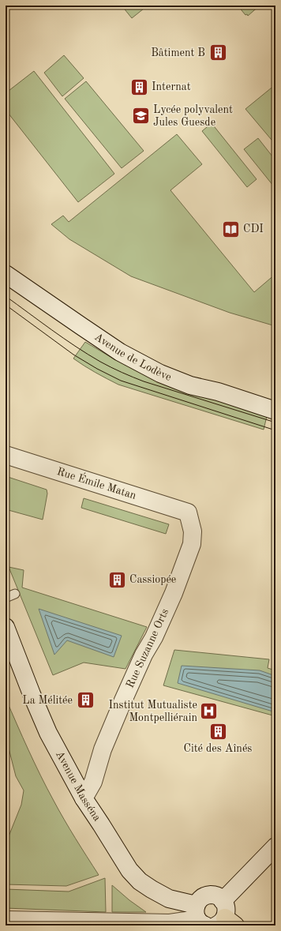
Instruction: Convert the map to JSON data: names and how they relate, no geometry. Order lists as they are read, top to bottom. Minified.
{"streets":{"street":["Avenue de Lodève","Rue Émile Matan","Rue Suzanne Orts","Avenue Masséna"]},"crossings":[["Rue Émile Matan","Rue Suzanne Orts"],["Rue Suzanne Orts","Avenue Masséna"]],"places":{"building":["Bâtiment B","Internat","Cassiopée","La Mélitée","Cité des Aînés"],"school or university":["Lycée polyvalent Jules Guesde"],"library":["CDI"],"hospital":["Institut Mutualiste Montpelliérain"]}}
